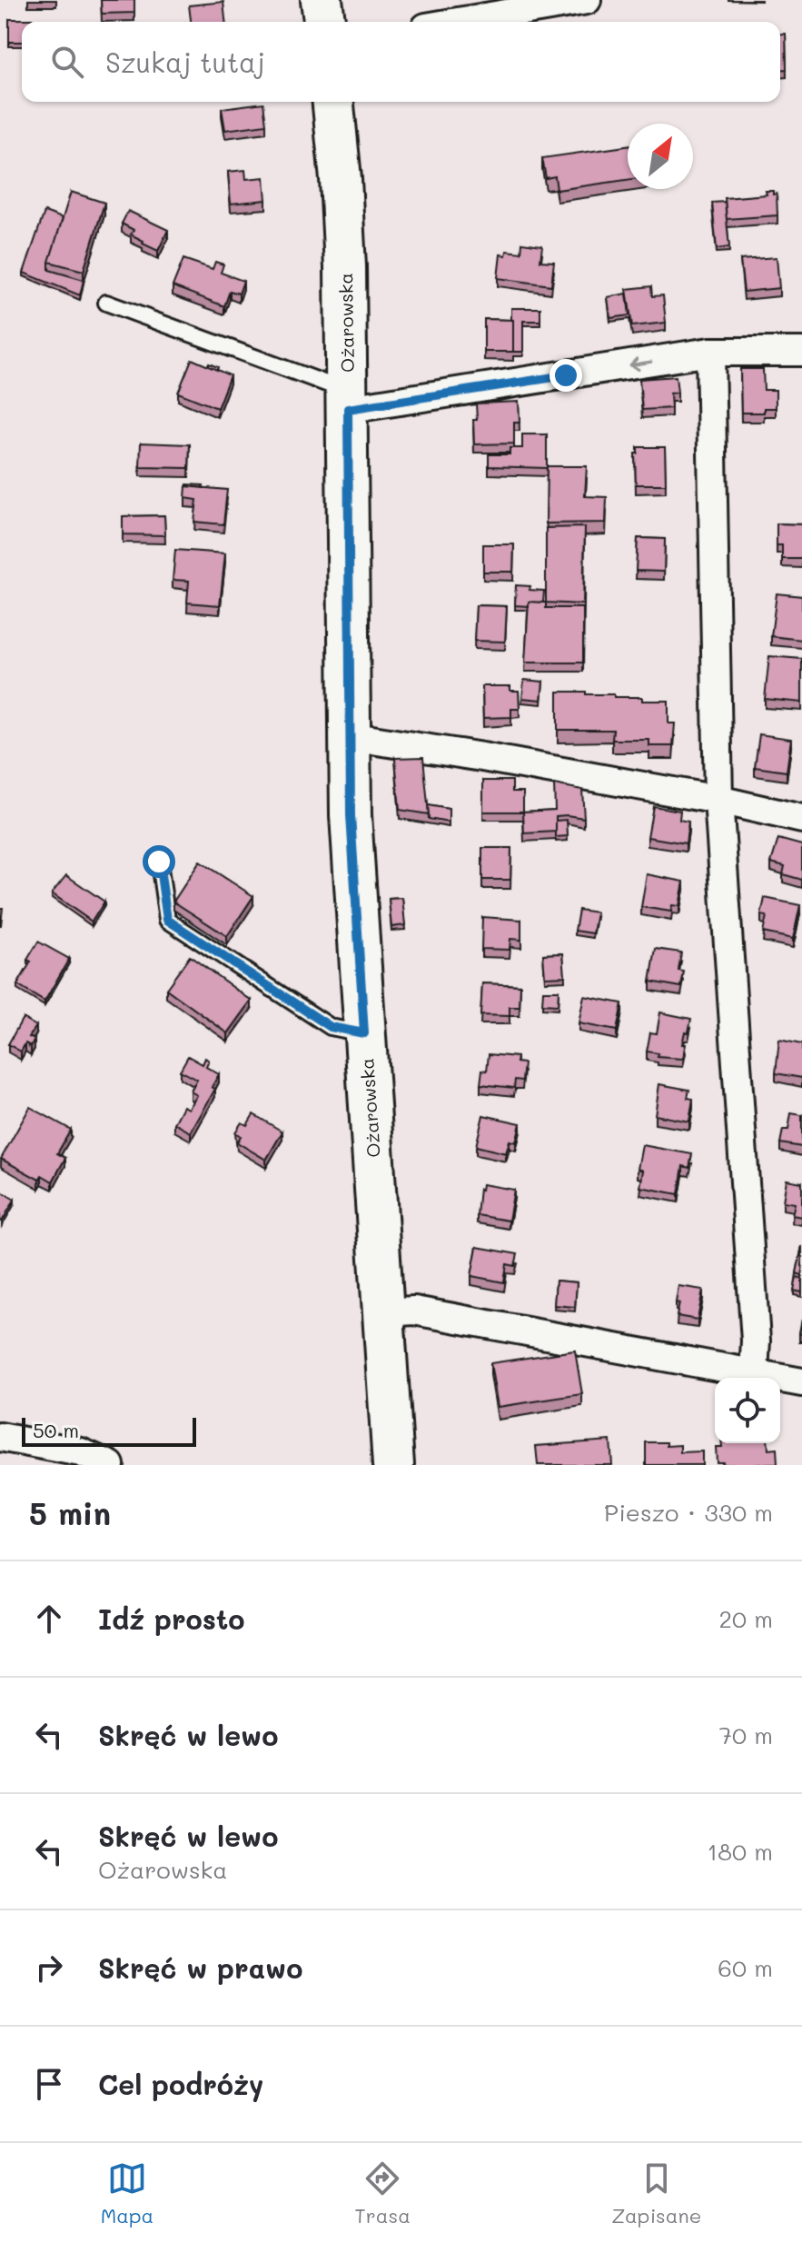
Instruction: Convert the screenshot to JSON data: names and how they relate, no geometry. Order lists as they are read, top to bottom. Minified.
{"streets":{"main road":["Ożarowska"]},"scale_bar":"50 m","north":"top right","page":{"search":"Szukaj tutaj","scale":"50 m","heading":["5 min","Pieszo · 330 m"],"list":[["Idź prosto","20 m"],["Skręć w lewo","70 m"],["Skręć w lewo","Ożarowska","180 m"],["Skręć w prawo","60 m"],"Cel podróży"],"nav":["Mapa","Trasa","Zapisane"]}}
